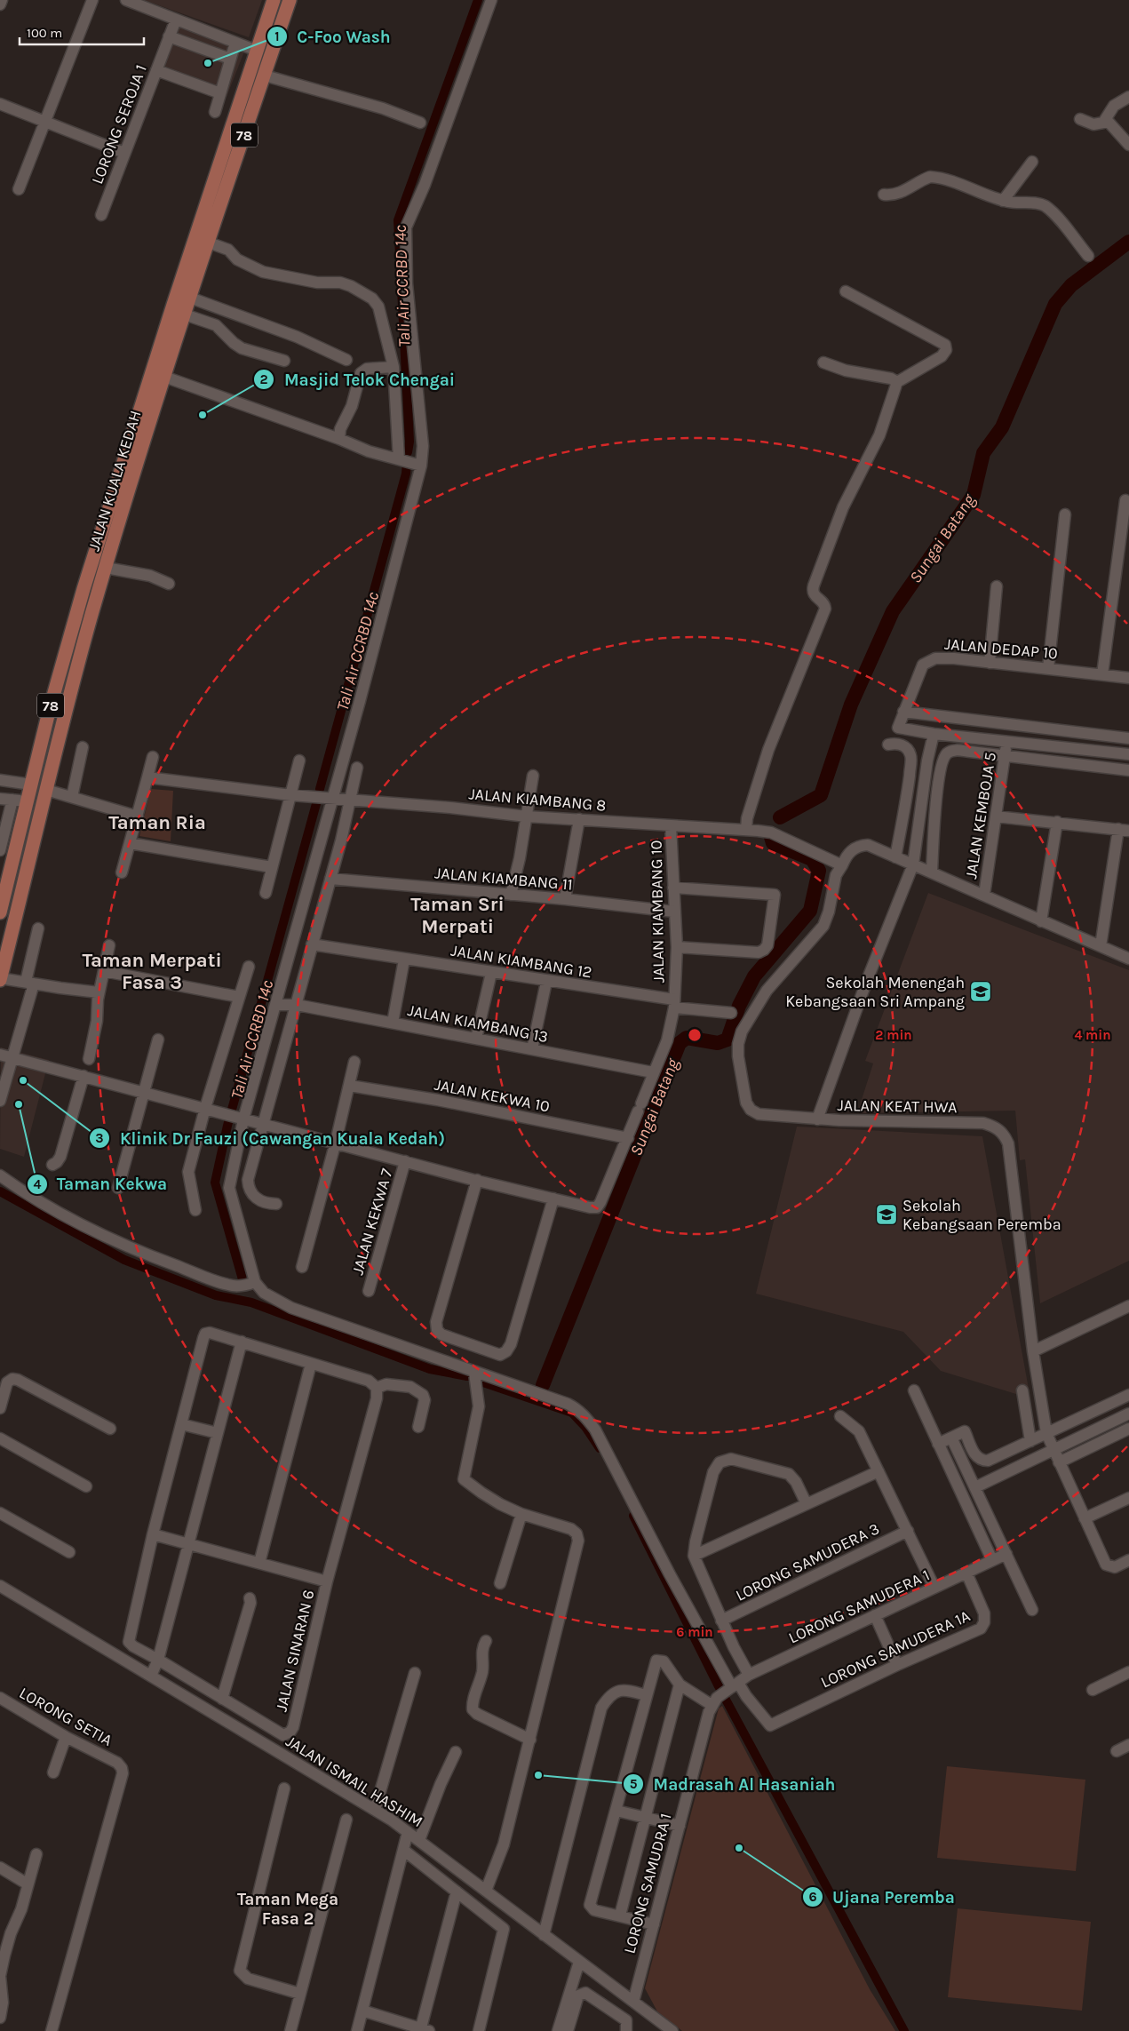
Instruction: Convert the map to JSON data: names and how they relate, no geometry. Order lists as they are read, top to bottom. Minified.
{"streets":{"main road":["78","JALAN KUALA KEDAH"],"street":["LORONG SEROJA 1","JALAN DEDAP 10","JALAN KIAMBANG 8","JALAN KEMBOJA 5","JALAN KIAMBANG 11","JALAN KIAMBANG 10","JALAN KIAMBANG 12","JALAN KIAMBANG 13","JALAN KEKWA 10","JALAN KEAT HWA","JALAN KEKWA 7","LORONG SAMUDERA 3","LORONG SAMUDERA 1","LORONG SAMUDERA 1A","JALAN SINARAN 6","LORONG SETIA","JALAN ISMAIL HASHIM","LORONG SAMUDRA 1"]},"crossings":[["JALAN KIAMBANG 8","JALAN KIAMBANG 10"],["JALAN KIAMBANG 11","JALAN KIAMBANG 10"],["JALAN KIAMBANG 10","JALAN KIAMBANG 12"],["JALAN KIAMBANG 10","JALAN KIAMBANG 13"],["JALAN KIAMBANG 10","JALAN KEKWA 10"],["LORONG SAMUDERA 1","LORONG SAMUDERA 1A"],["LORONG SAMUDERA 1","LORONG SAMUDRA 1"],["JALAN ISMAIL HASHIM","LORONG SAMUDRA 1"]],"districts":["Taman Ria","Taman Sri Merpati","Taman Merpati Fasa 3","Taman Mega Fasa 2"],"water":["Tali Air CCRBD 14c","Sungai Batang"],"places":{"other":["C-Foo Wash","Masjid Telok Chengai","Klinik Dr Fauzi (Cawangan Kuala Kedah)","Taman Kekwa","Madrasah Al Hasaniah","Ujana Peremba"],"school or university":["Sekolah Menengah Kebangsaan Sri Ampang","Sekolah Kebangsaan Peremba"]},"scale_bar":"100 m","rings":["2 min","4 min","6 min"]}
